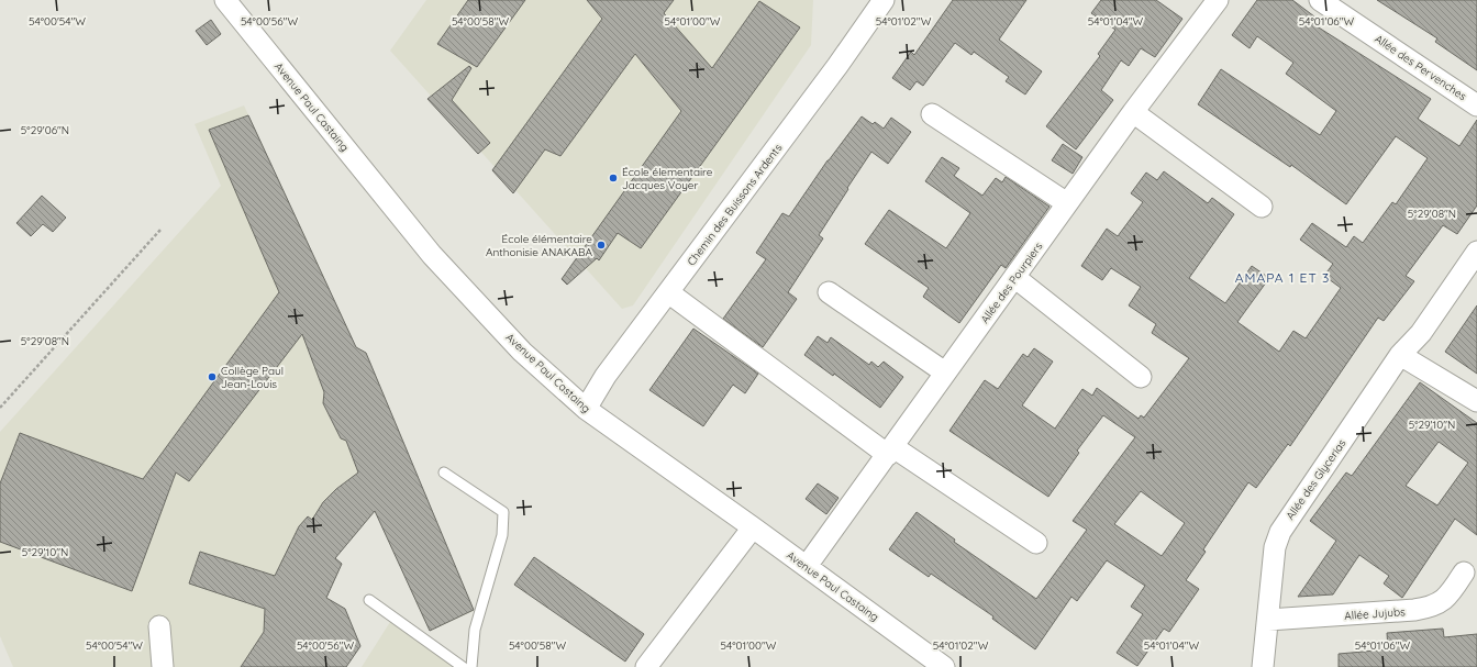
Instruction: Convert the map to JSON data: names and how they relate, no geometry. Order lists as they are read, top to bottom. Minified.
{"streets":{"street":["Allée des Pervenches","Avenue Paul Castaing","Chemin des Buissons Ardents","Allée des Pourpiers","Allée des Glycerias","Allée Jujubs"]},"crossings":[["Avenue Paul Castaing","Chemin des Buissons Ardents"],["Avenue Paul Castaing","Allée des Pourpiers"],["Allée des Glycerias","Allée Jujubs"]],"districts":["AMAPA 1 ET 3"],"places":["École élementaire Jacques Voyer","École élémentaire Anthonisie ANAKABA","Collège Paul Jean-Louis"],"coordinates":["54°00'54\"W","54°00'56\"W","54°00'58\"W","54°01'00\"W","54°01'02\"W","54°01'04\"W","54°01'06\"W","5°29'06\"N","5°29'08\"N","5°29'10\"N"]}
